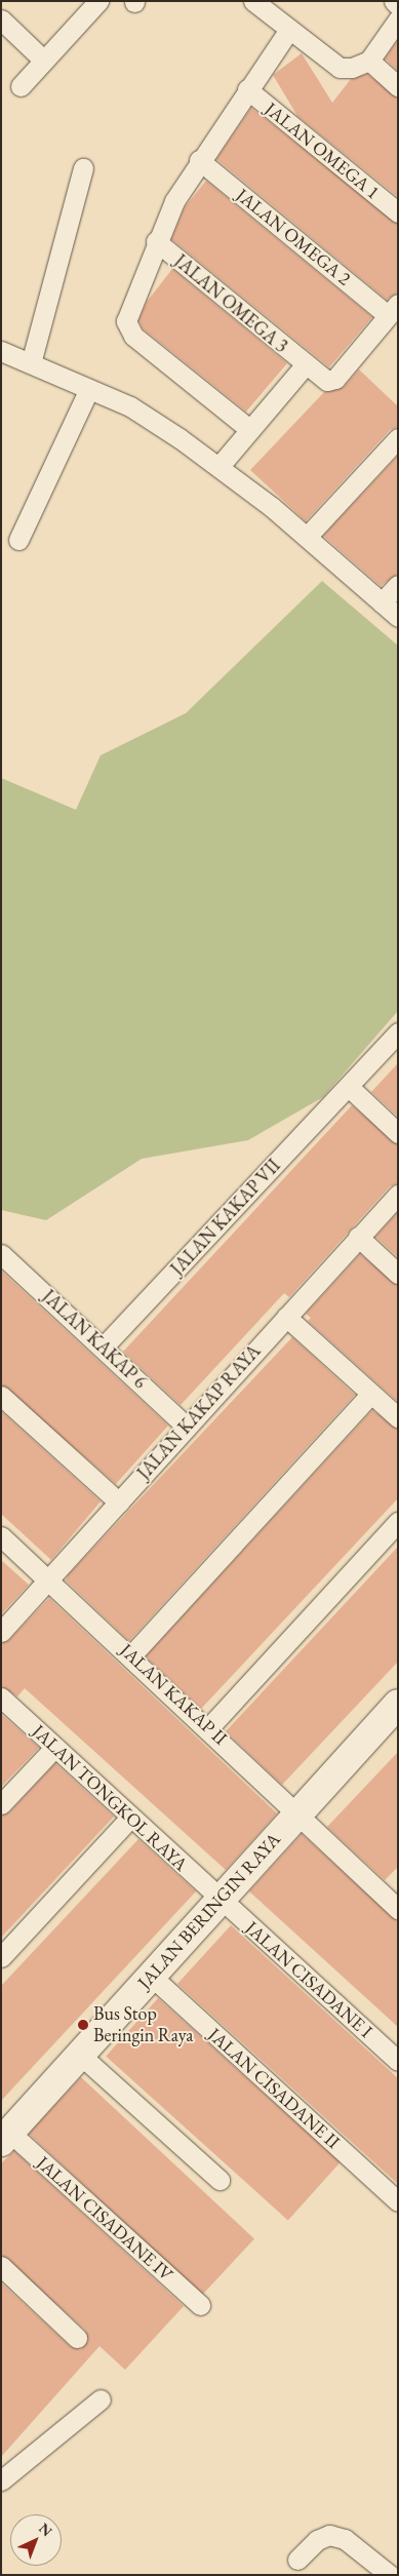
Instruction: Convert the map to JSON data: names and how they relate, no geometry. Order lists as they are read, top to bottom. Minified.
{"streets":{"street":["JALAN OMEGA 1","JALAN OMEGA 2","JALAN OMEGA 3","JALAN KAKAP VII","JALAN KAKAP 6","JALAN KAKAP RAYA","JALAN KAKAP II","JALAN TONGKOL RAYA","JALAN BERINGIN RAYA","JALAN CISADANE I","JALAN CISADANE II","JALAN CISADANE IV"]},"crossings":[["JALAN OMEGA 2","JALAN OMEGA 3"],["JALAN KAKAP VII","JALAN KAKAP 6"],["JALAN KAKAP 6","JALAN KAKAP RAYA"],["JALAN KAKAP RAYA","JALAN KAKAP II"],["JALAN KAKAP II","JALAN BERINGIN RAYA"],["JALAN TONGKOL RAYA","JALAN BERINGIN RAYA"],["JALAN TONGKOL RAYA","JALAN CISADANE I"],["JALAN BERINGIN RAYA","JALAN CISADANE I"],["JALAN BERINGIN RAYA","JALAN CISADANE II"],["JALAN BERINGIN RAYA","JALAN CISADANE IV"]],"places":["Bus Stop Beringin Raya"],"north":"top right"}
